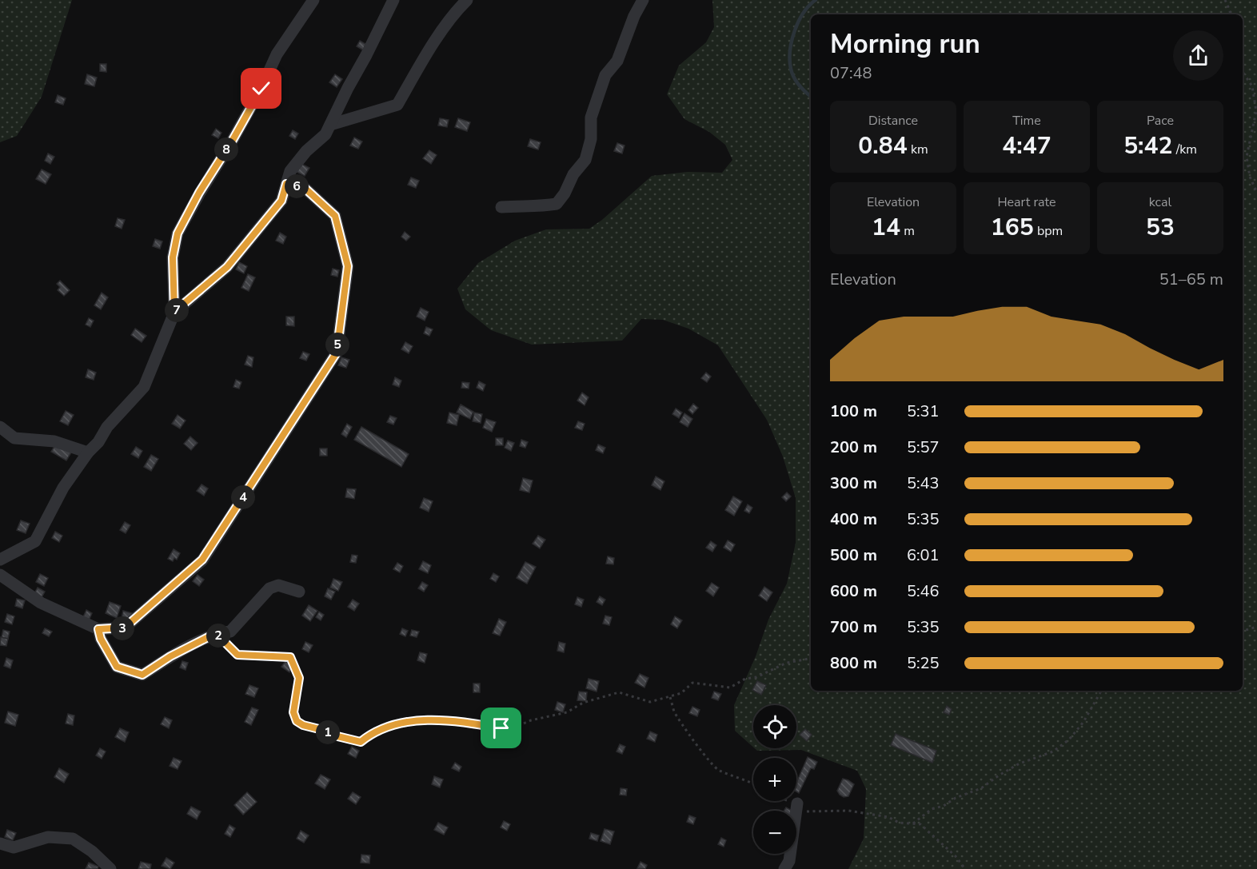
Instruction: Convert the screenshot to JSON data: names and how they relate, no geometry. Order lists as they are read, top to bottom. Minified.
{"page":{"heading":["Morning run","07:48"],"stats":[["Distance","0.84 km"],["Time","4:47"],["Pace","5:42 /km"],["Elevation","14 m"],["Heart rate","165 bpm"],["kcal","53"]],"pins":["8","6","7","5","4","3","2","1"],"chart":["Elevation","51–65 m"],"list":[{"name":"100 m","note":"5:31"},{"name":"200 m","note":"5:57"},{"name":"300 m","note":"5:43"},{"name":"400 m","note":"5:35"},{"name":"500 m","note":"6:01"},{"name":"600 m","note":"5:46"},{"name":"700 m","note":"5:35"},{"name":"800 m","note":"5:25"}],"map_buttons":["+","−"]}}
